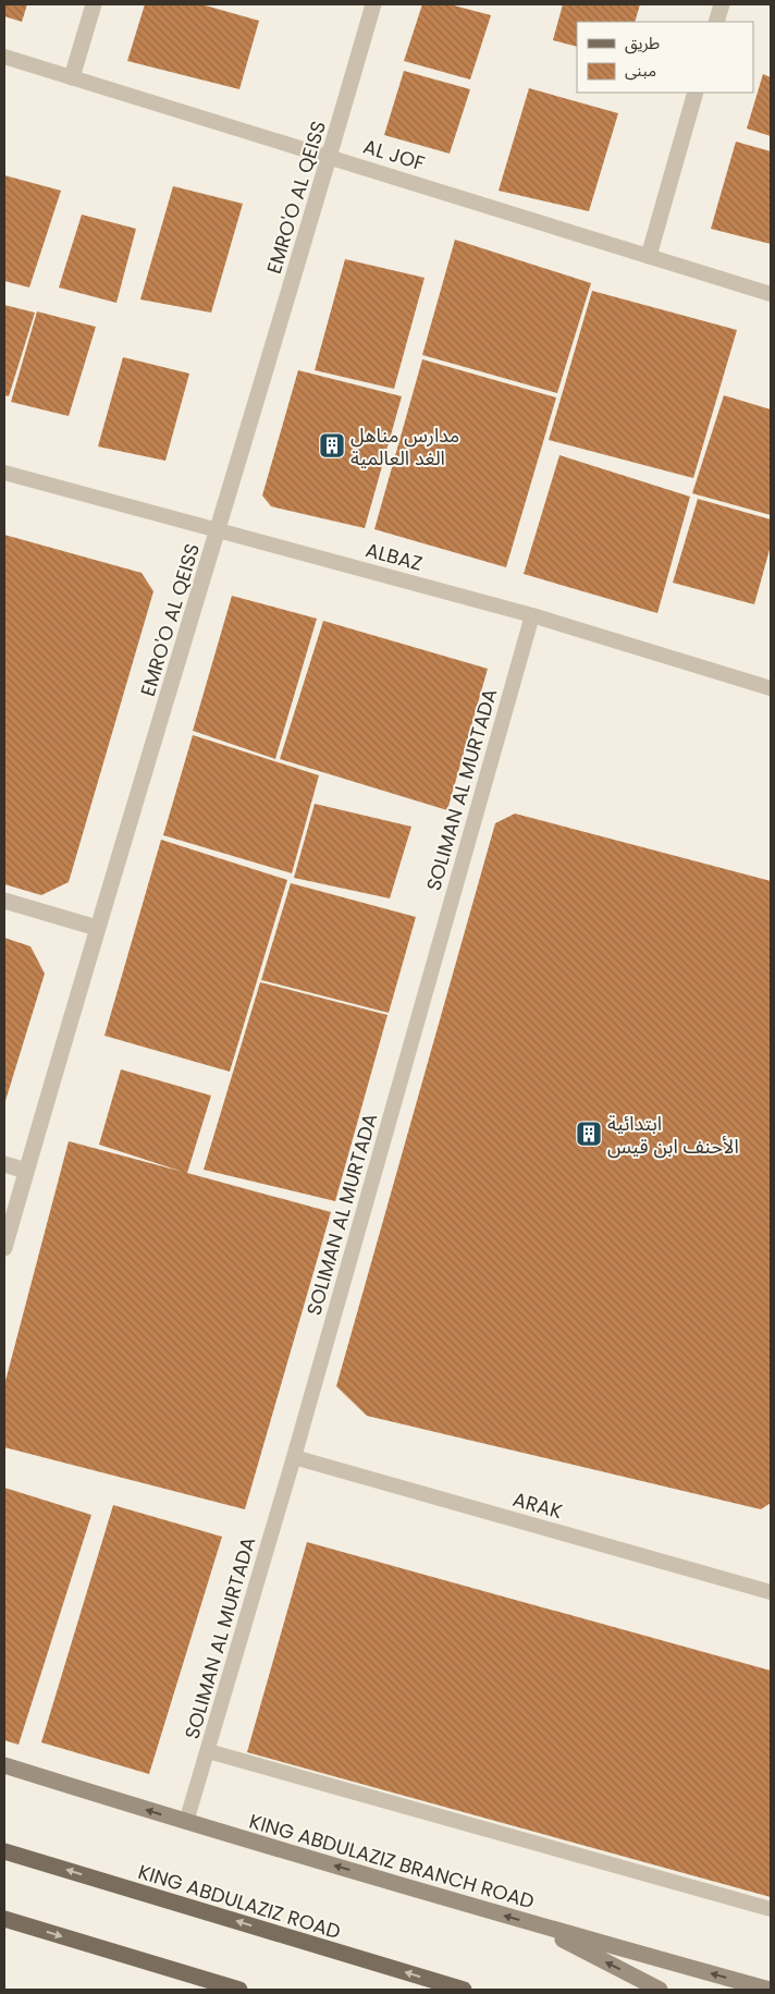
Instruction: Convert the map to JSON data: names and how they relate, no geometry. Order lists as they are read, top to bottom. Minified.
{"streets":{"main road":["KING ABDULAZIZ ROAD"],"street":["EMRO'O AL QEISS","KING ABDULAZIZ BRANCH ROAD"],"lane":["AL JOF","ALBAZ","SOLIMAN AL MURTADA","ARAK"]},"crossings":[["AL JOF","EMRO'O AL QEISS"],["EMRO'O AL QEISS","ALBAZ"],["ALBAZ","SOLIMAN AL MURTADA"],["SOLIMAN AL MURTADA","ARAK"],["SOLIMAN AL MURTADA","KING ABDULAZIZ BRANCH ROAD"]],"one_way":["KING ABDULAZIZ BRANCH ROAD"],"places":{"building":["مدارس مناهل الغد العالمية","ابتدائية الأحنف ابن قيس"]},"legend":["طريق","مبنى"]}
